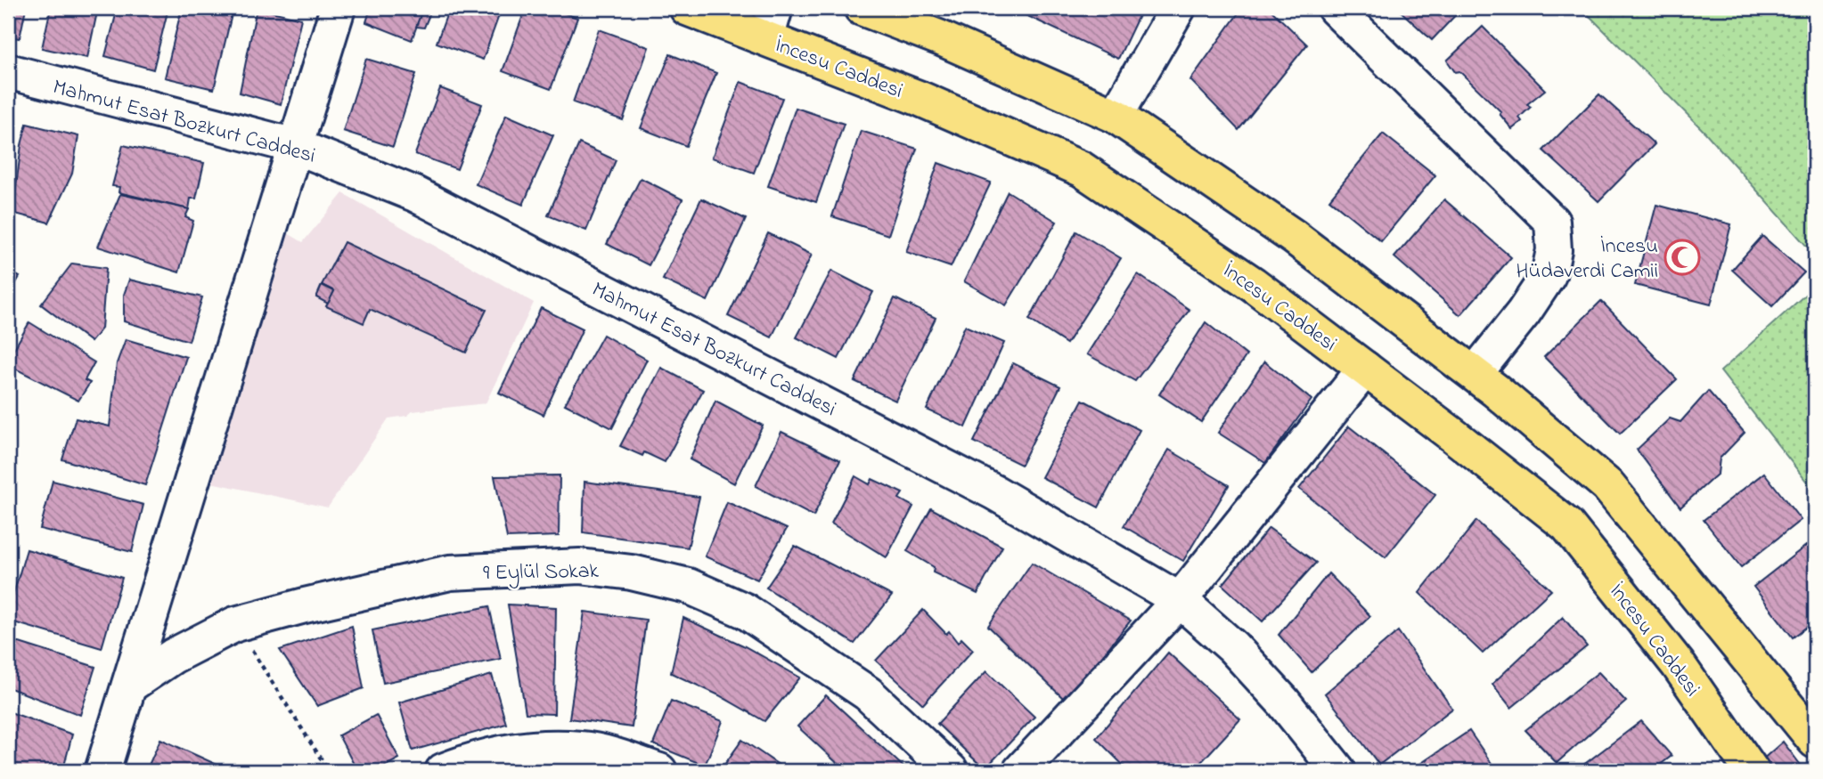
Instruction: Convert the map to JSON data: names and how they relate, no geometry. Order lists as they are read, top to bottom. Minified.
{"streets":{"main road":["İncesu Caddesi"],"street":["Mahmut Esat Bozkurt Caddesi","9 Eylül Sokak"]},"places":{"mosque":["İncesu Hüdaverdi Camii"]}}
